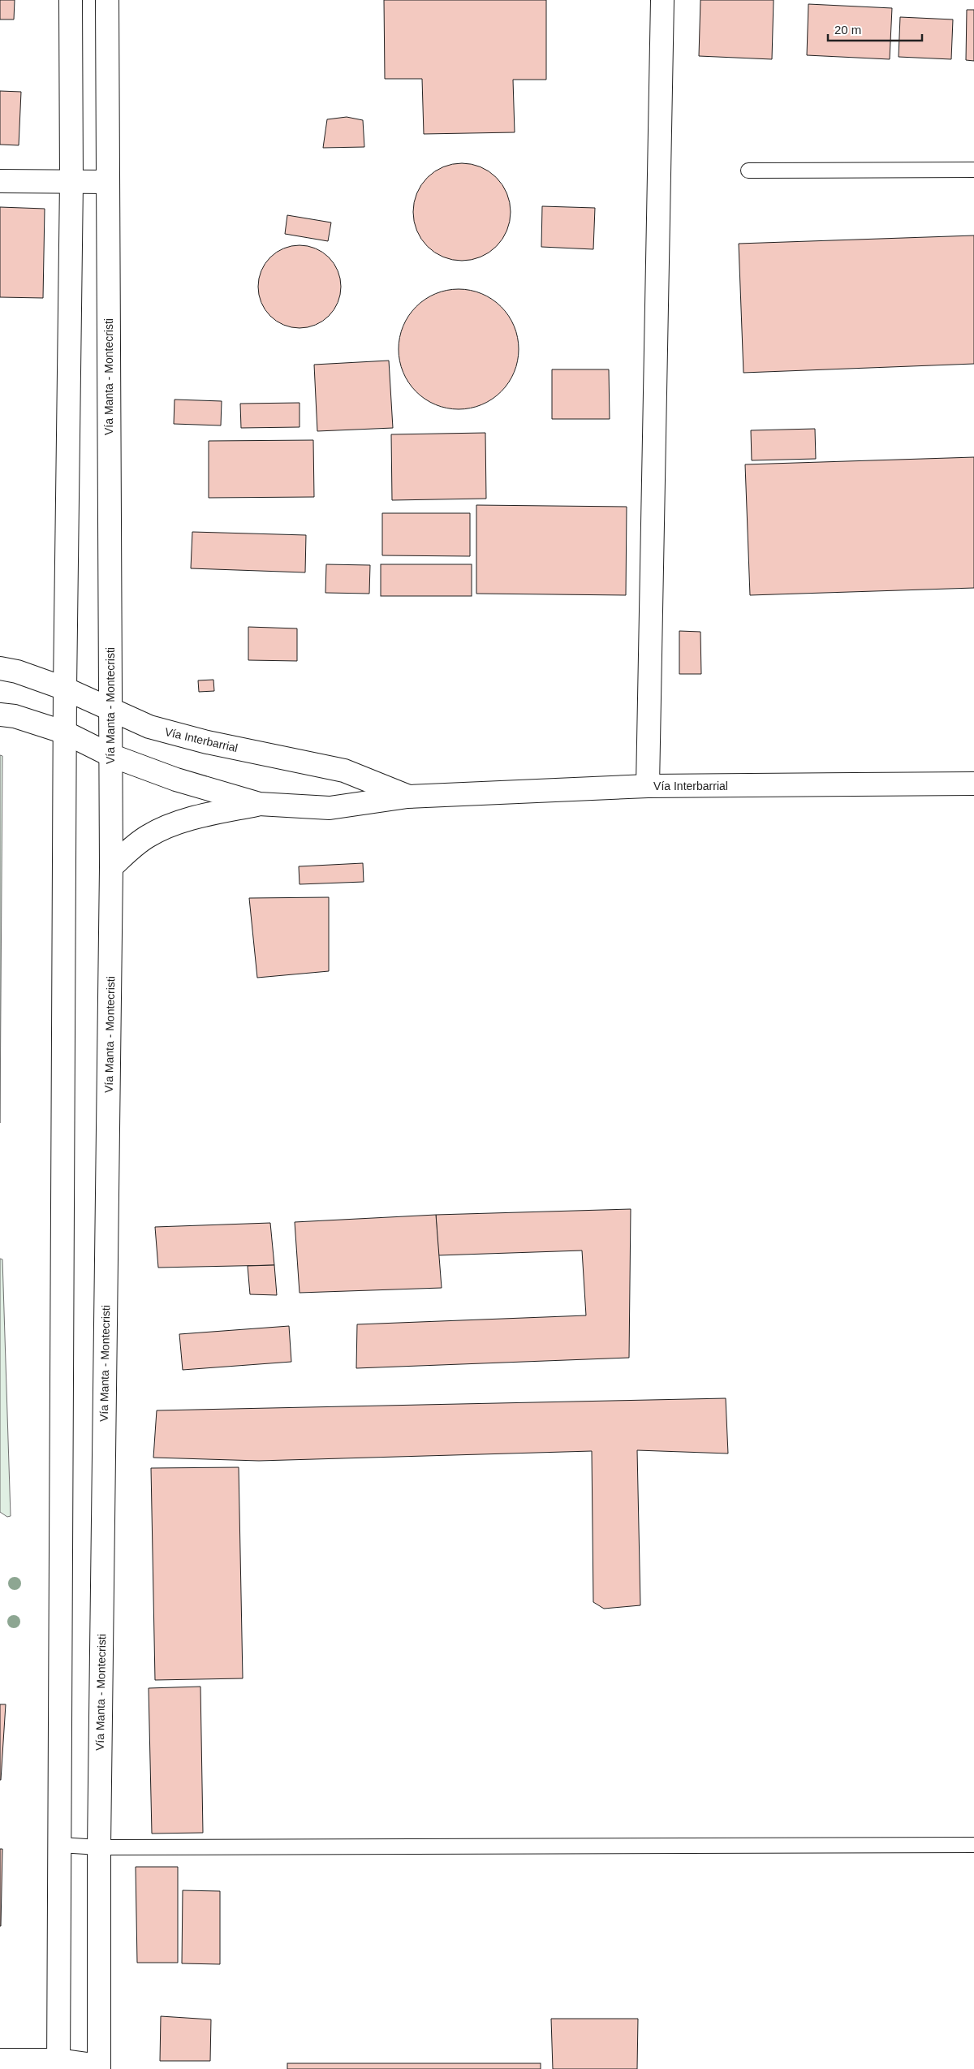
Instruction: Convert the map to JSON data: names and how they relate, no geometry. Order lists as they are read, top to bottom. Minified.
{"streets":{"main road":["Vía Manta - Montecristi","Vía Interbarrial"]},"crossings":[["Vía Manta - Montecristi","Vía Interbarrial"]],"scale_bar":"20 m"}
